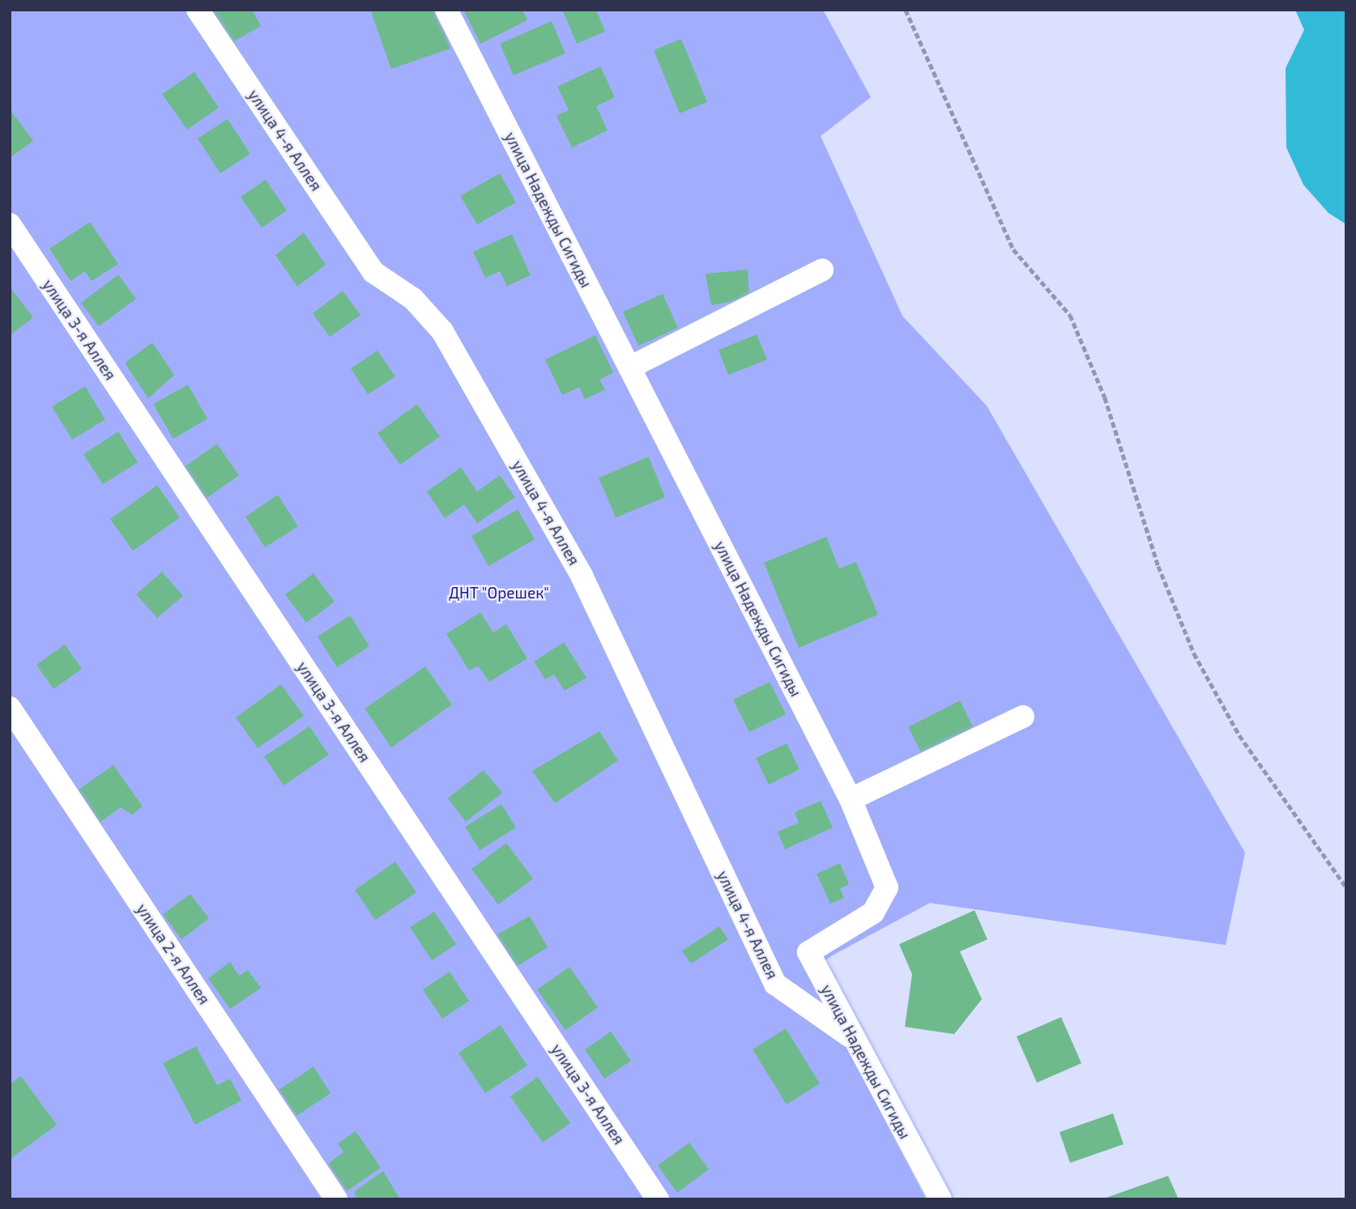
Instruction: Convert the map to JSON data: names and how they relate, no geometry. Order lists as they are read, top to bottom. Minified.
{"streets":{"street":["улица 4-я Аллея","улица Надежды Сигиды","улица 3-я Аллея","улица 2-я Аллея"]},"crossings":[["улица 4-я Аллея","улица Надежды Сигиды"]],"parks":["ДНТ \"Орешек\""]}
